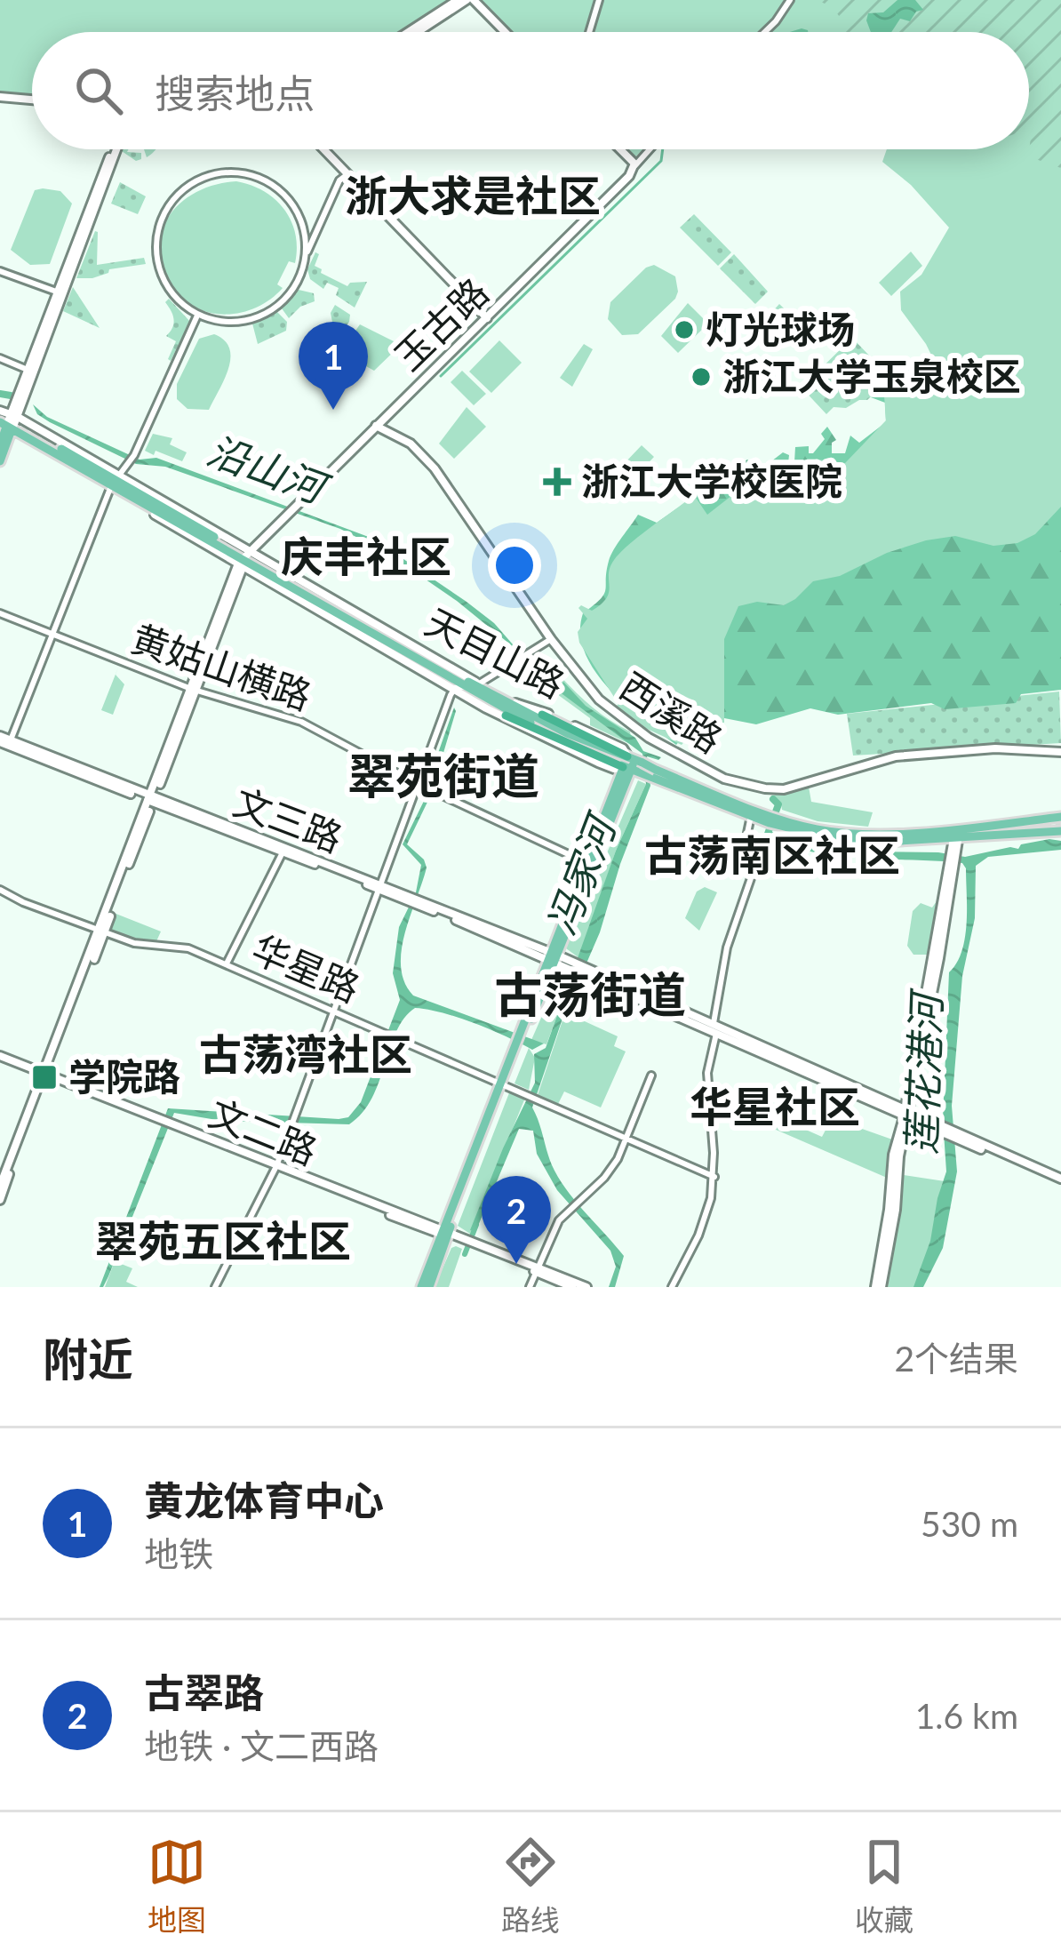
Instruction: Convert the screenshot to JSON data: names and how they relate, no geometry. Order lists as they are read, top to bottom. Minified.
{"streets":{"main road":["玉古路","天目山路","西溪路","文三路","文二路"],"street":["黄姑山横路","华星路"]},"crossings":[["玉古路","天目山路"],["玉古路","西溪路"]],"districts":["浙大求是社区","庆丰社区","翠苑街道","古荡南区社区","古荡街道","古荡湾社区","华星社区","翠苑五区社区"],"water":["沿山河","冯家河","莲花港河"],"places":{"other":["灯光球场","浙江大学玉泉校区"],"health":["浙江大学校医院"],"transit":["学院路"]},"page":{"search":"搜索地点","pins":["1","2"],"heading":["附近","2个结果"],"list":[{"mark":"1","name":"黄龙体育中心","note":"地铁","value":"530 m"},{"mark":"2","name":"古翠路","note":"地铁 · 文二西路","value":"1.6 km"}],"nav":["地图","路线","收藏"]}}
